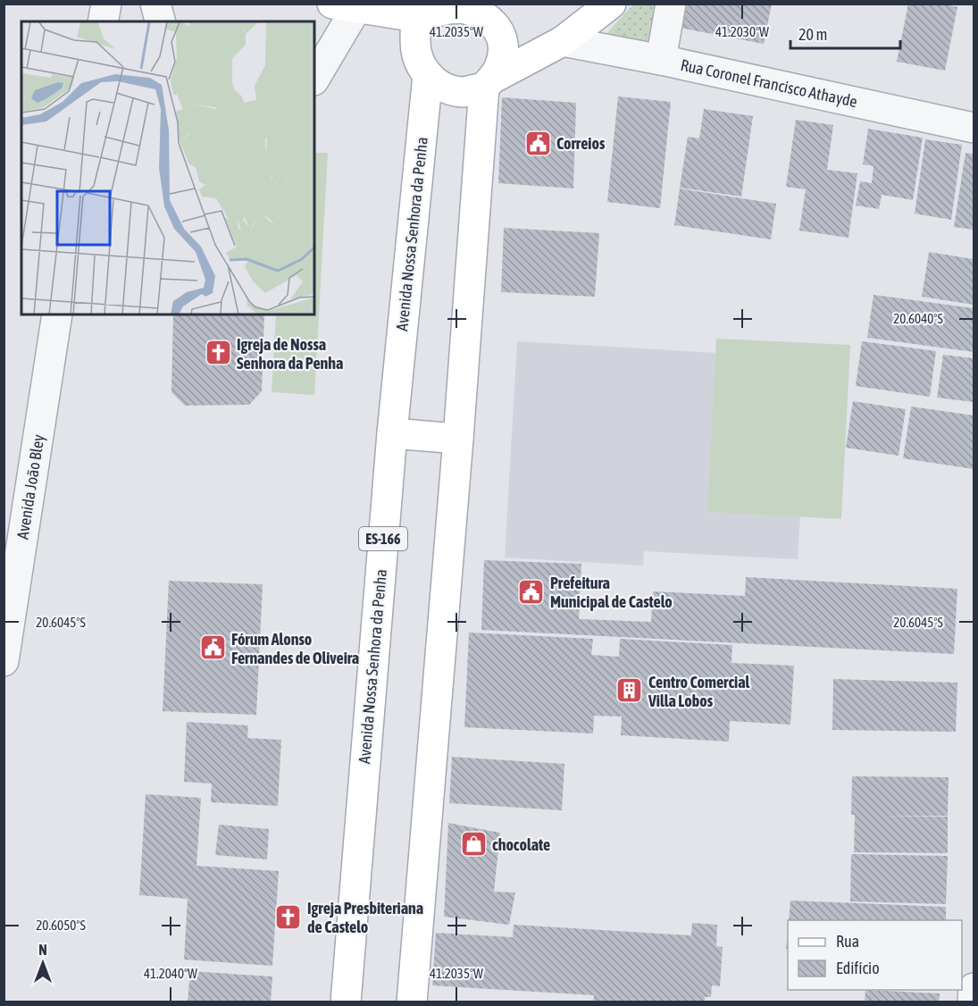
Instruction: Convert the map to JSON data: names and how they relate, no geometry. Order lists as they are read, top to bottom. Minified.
{"streets":{"main road":["Avenida Nossa Senhora da Penha","ES-166"],"street":["Rua Coronel Francisco Athayde","Avenida João Bley"]},"places":{"public building":["Correios","Prefeitura Municipal de Castelo","Fórum Alonso Fernandes de Oliveira"],"church":["Igreja de Nossa Senhora da Penha","Igreja Presbiteriana de Castelo"],"building":["Centro Comercial Villa Lobos"],"shop":["chocolate"]},"legend":["Rua","Edifício"],"scale_bar":"20 m","north":"top","coordinates":["41.2035°W","41.2030°W","20.6040°S","20.6045°S","20.6050°S","41.2040°W"]}
